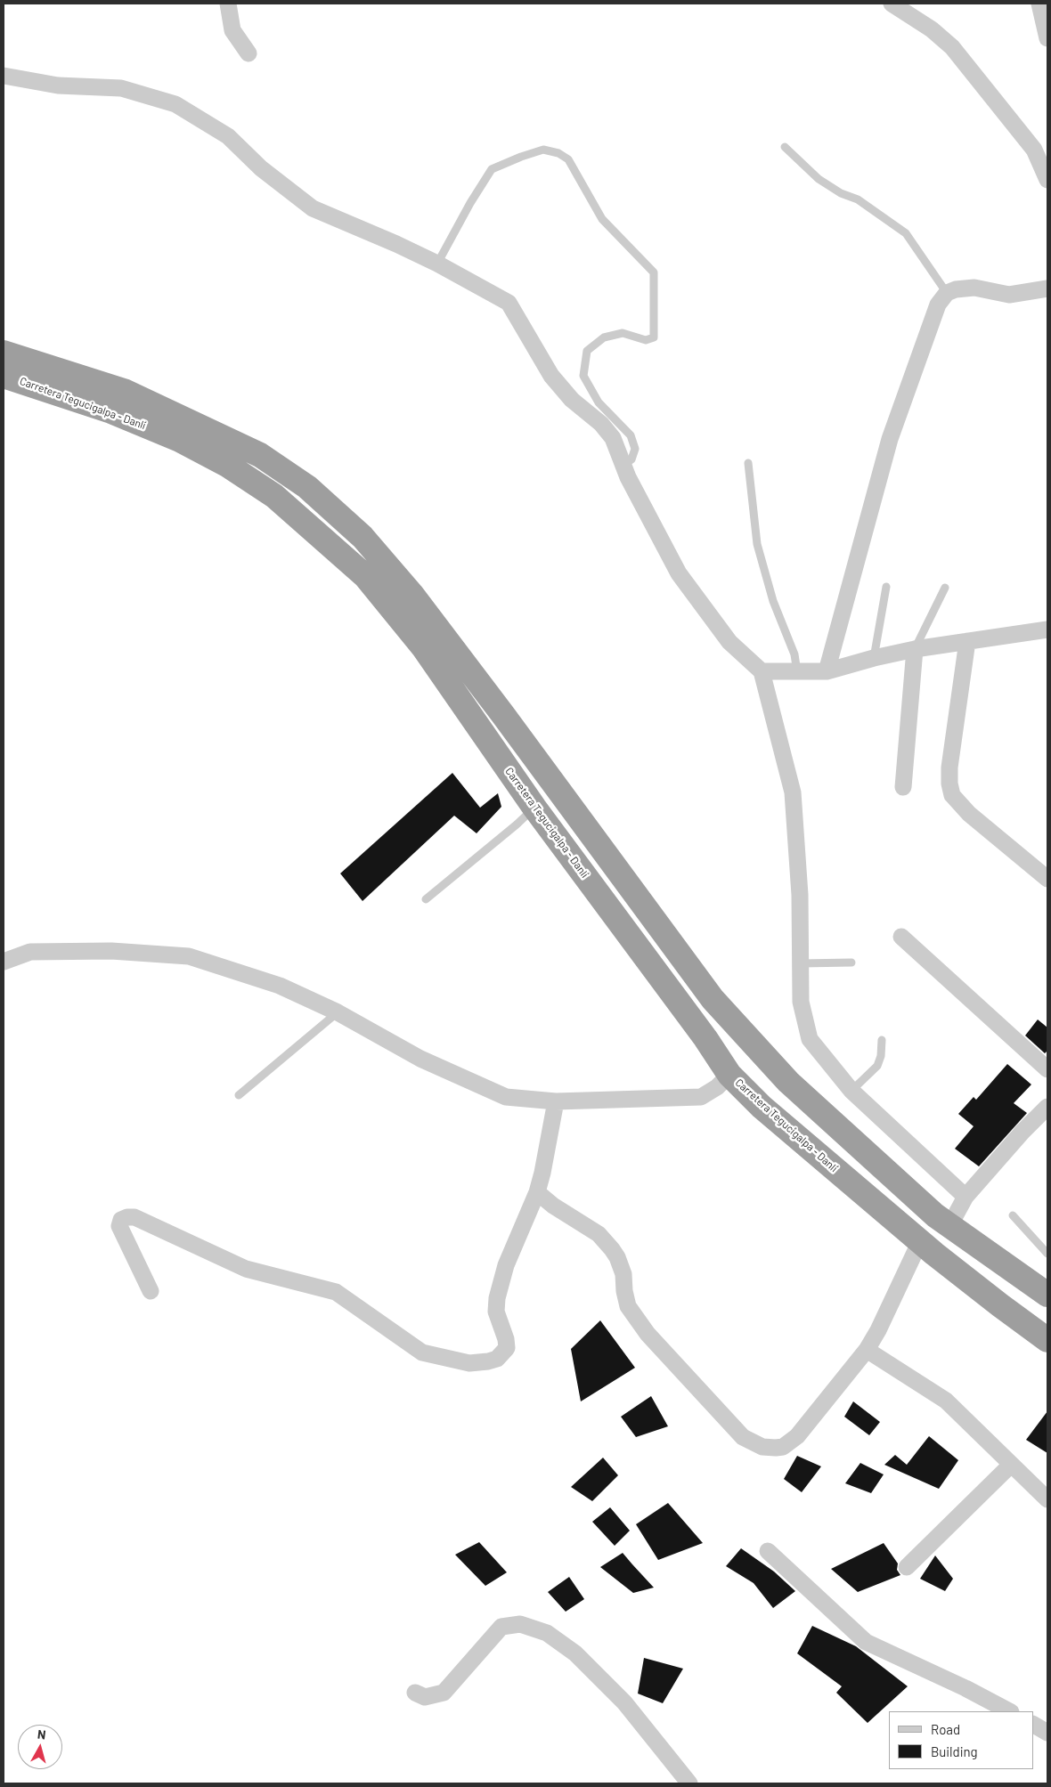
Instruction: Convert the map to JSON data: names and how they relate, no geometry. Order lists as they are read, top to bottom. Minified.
{"streets":{"highway":["Carretera Tegucigalpa - Danli"]},"legend":["Road","Building"],"north":"top"}
